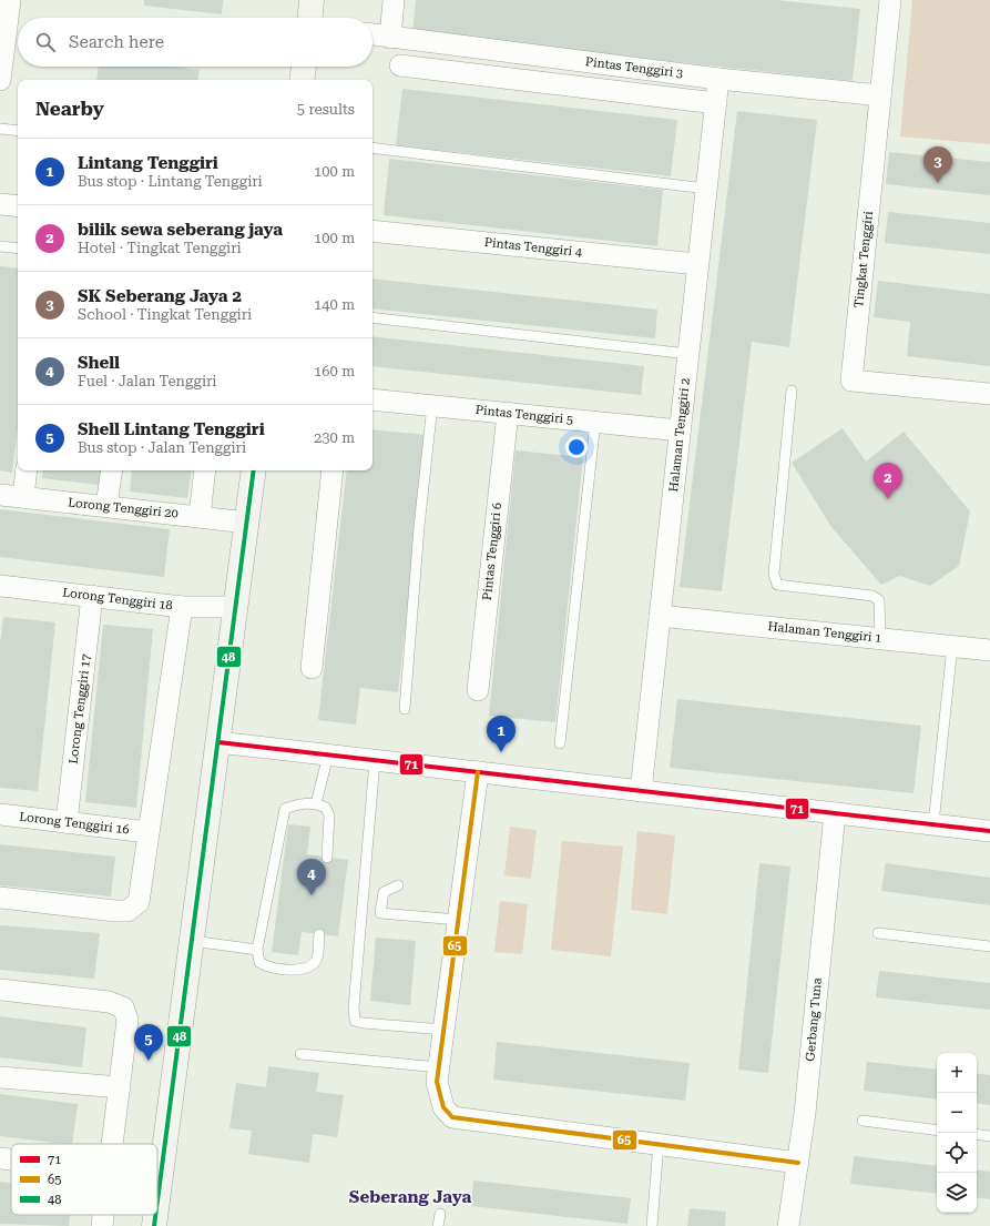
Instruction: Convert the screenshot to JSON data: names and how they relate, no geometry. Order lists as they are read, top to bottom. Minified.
{"streets":{"street":["Pintas Tenggiri 3","Pintas Tenggiri 4","Tingkat Tenggiri","Pintas Tenggiri 5","Halaman Tenggiri 2","Lorong Tenggiri 20","Pintas Tenggiri 6","Lorong Tenggiri 18","Halaman Tenggiri 1","Lorong Tenggiri 17","Lorong Tenggiri 16","Gerbang Tuna"]},"crossings":[["Pintas Tenggiri 3","Tingkat Tenggiri"],["Pintas Tenggiri 3","Halaman Tenggiri 2"],["Pintas Tenggiri 4","Halaman Tenggiri 2"],["Pintas Tenggiri 5","Halaman Tenggiri 2"],["Pintas Tenggiri 5","Pintas Tenggiri 6"],["Halaman Tenggiri 2","Halaman Tenggiri 1"],["Lorong Tenggiri 18","Lorong Tenggiri 17"],["Lorong Tenggiri 17","Lorong Tenggiri 16"]],"districts":["Seberang Jaya"],"lines":["transit line 48","transit line 71","transit line 65"],"legend":["71","65","48"],"page":{"search":"Search here","heading":["Nearby","5 results"],"list":[{"mark":"1","name":"Lintang Tenggiri","note":"Bus stop · Lintang Tenggiri","value":"100 m"},{"mark":"2","name":"bilik sewa seberang jaya","note":"Hotel · Tingkat Tenggiri","value":"100 m"},{"mark":"3","name":"SK Seberang Jaya 2","note":"School · Tingkat Tenggiri","value":"140 m"},{"mark":"4","name":"Shell","note":"Fuel · Jalan Tenggiri","value":"160 m"},{"mark":"5","name":"Shell Lintang Tenggiri","note":"Bus stop · Jalan Tenggiri","value":"230 m"}],"pins":["3","2","1","4","5"],"map_buttons":["+","−"]}}
